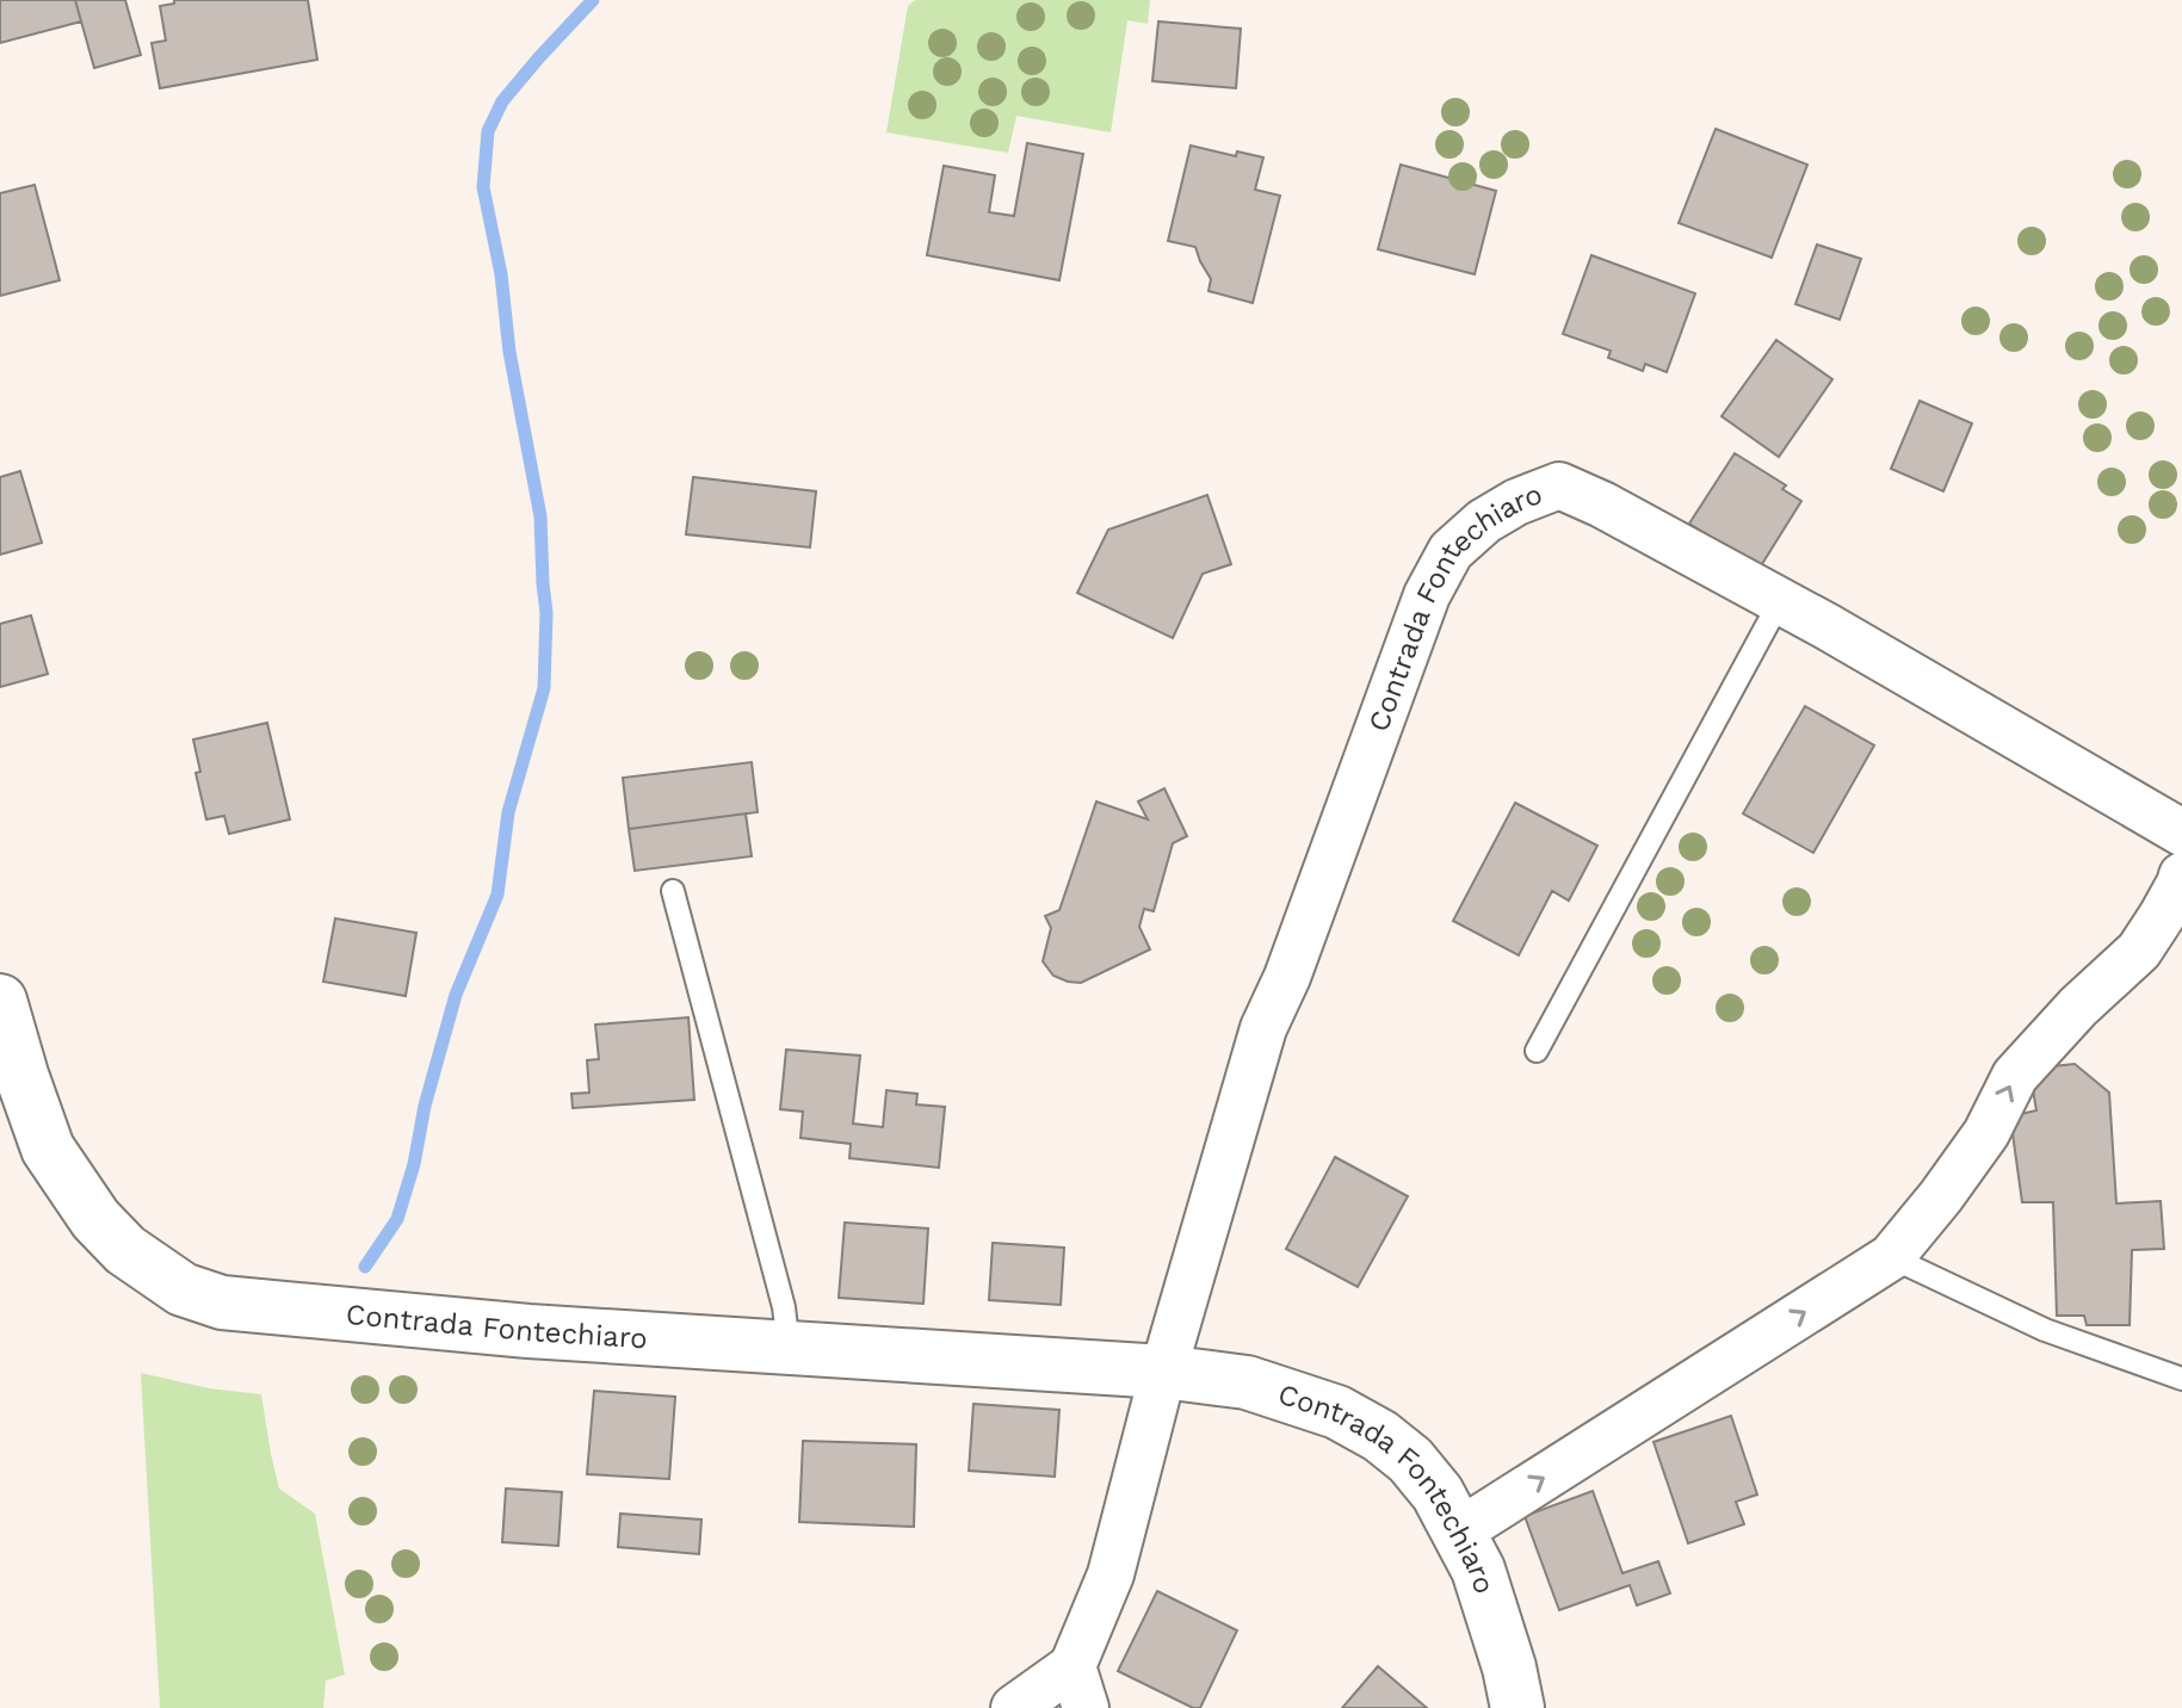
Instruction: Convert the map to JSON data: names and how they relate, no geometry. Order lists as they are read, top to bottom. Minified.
{"streets":{"main road":["Contrada Fontechiaro"]}}
